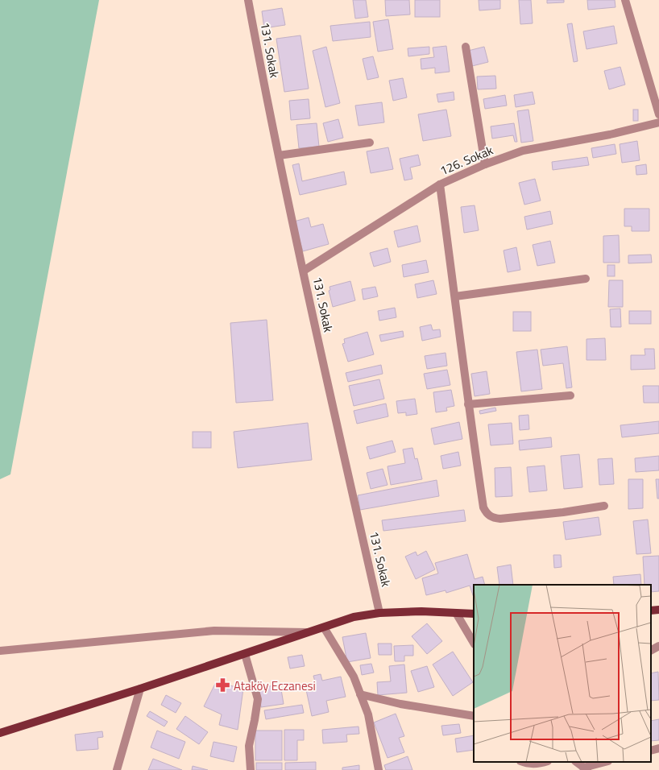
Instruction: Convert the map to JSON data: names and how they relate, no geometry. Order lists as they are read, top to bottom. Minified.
{"streets":{"street":["131. Sokak","126. Sokak"]},"crossings":[["131. Sokak","126. Sokak"]],"places":{"pharmacy":["Ataköy Eczanesi"]}}
